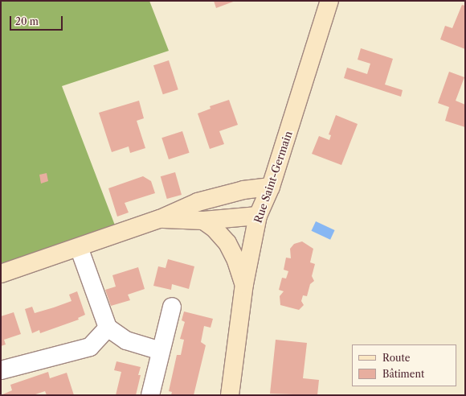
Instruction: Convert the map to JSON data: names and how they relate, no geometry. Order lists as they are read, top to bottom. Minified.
{"streets":{"street":["Rue Saint-Germain"]},"legend":["Route","Bâtiment"],"scale_bar":"20 m"}
